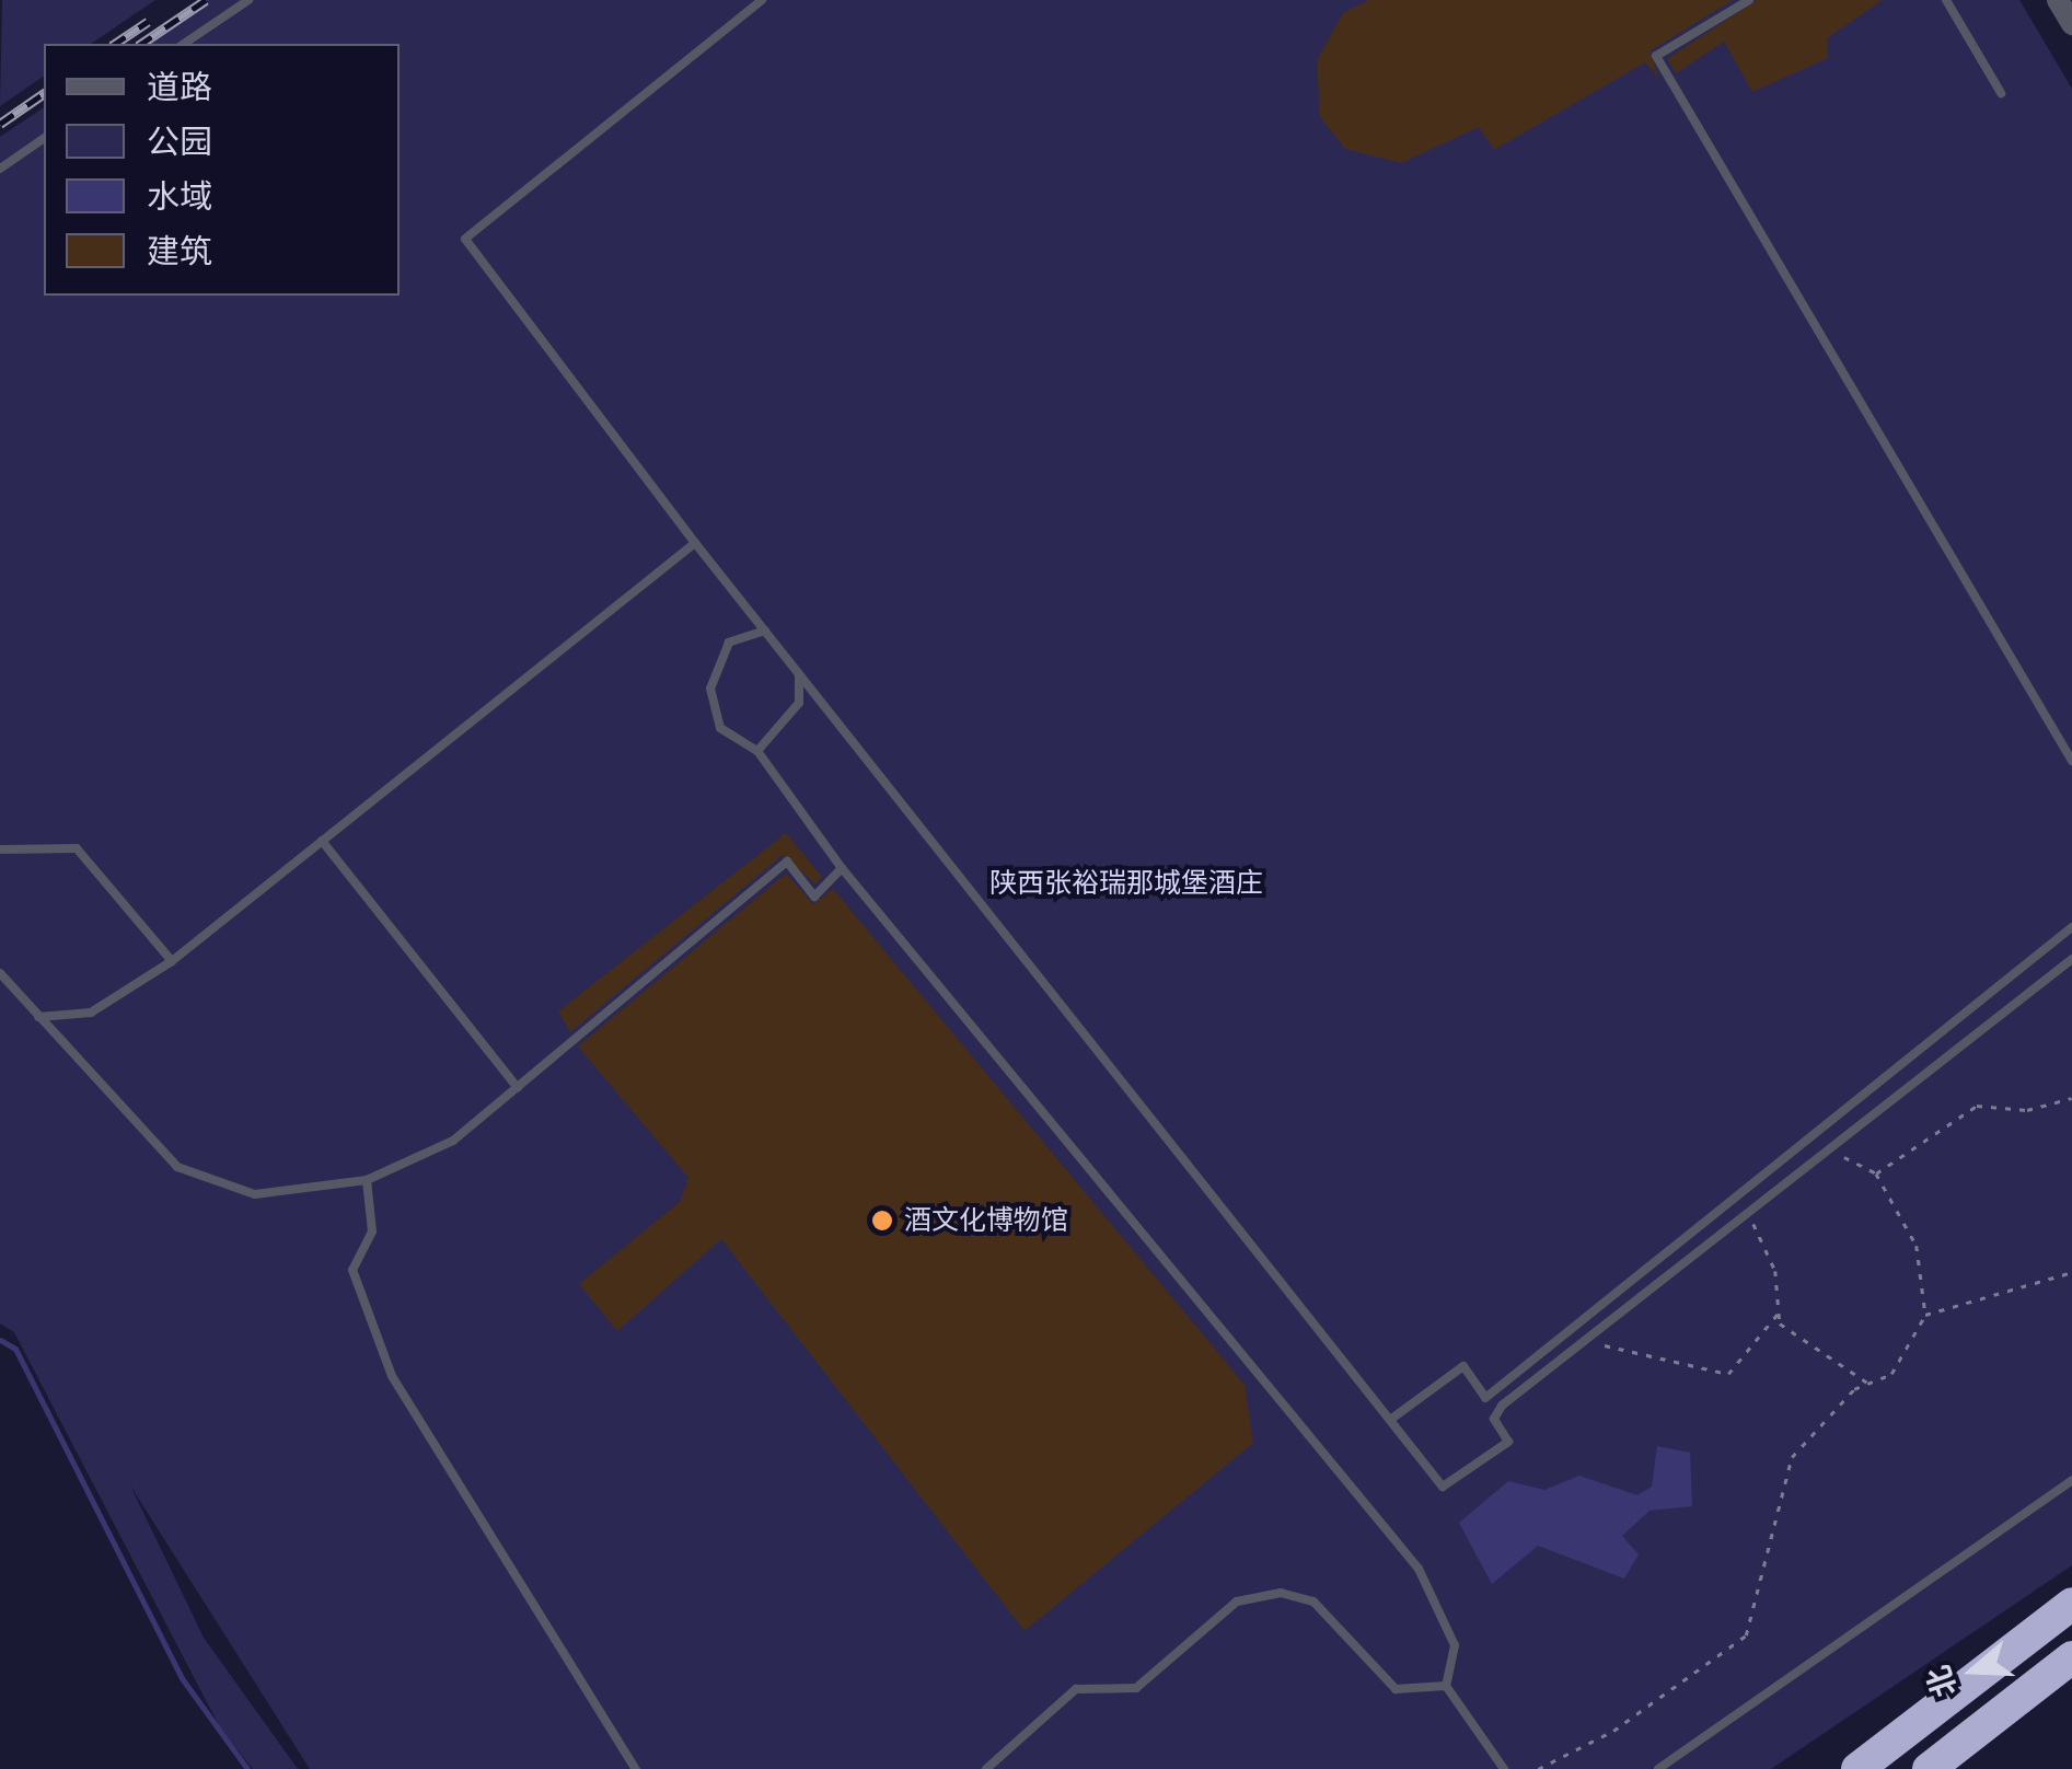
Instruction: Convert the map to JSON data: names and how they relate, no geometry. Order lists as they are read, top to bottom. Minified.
{"parks":["陕西张裕瑞那城堡酒庄"],"places":["酒文化博物馆"],"legend":["道路","公园","水域","建筑"],"north":"left"}
